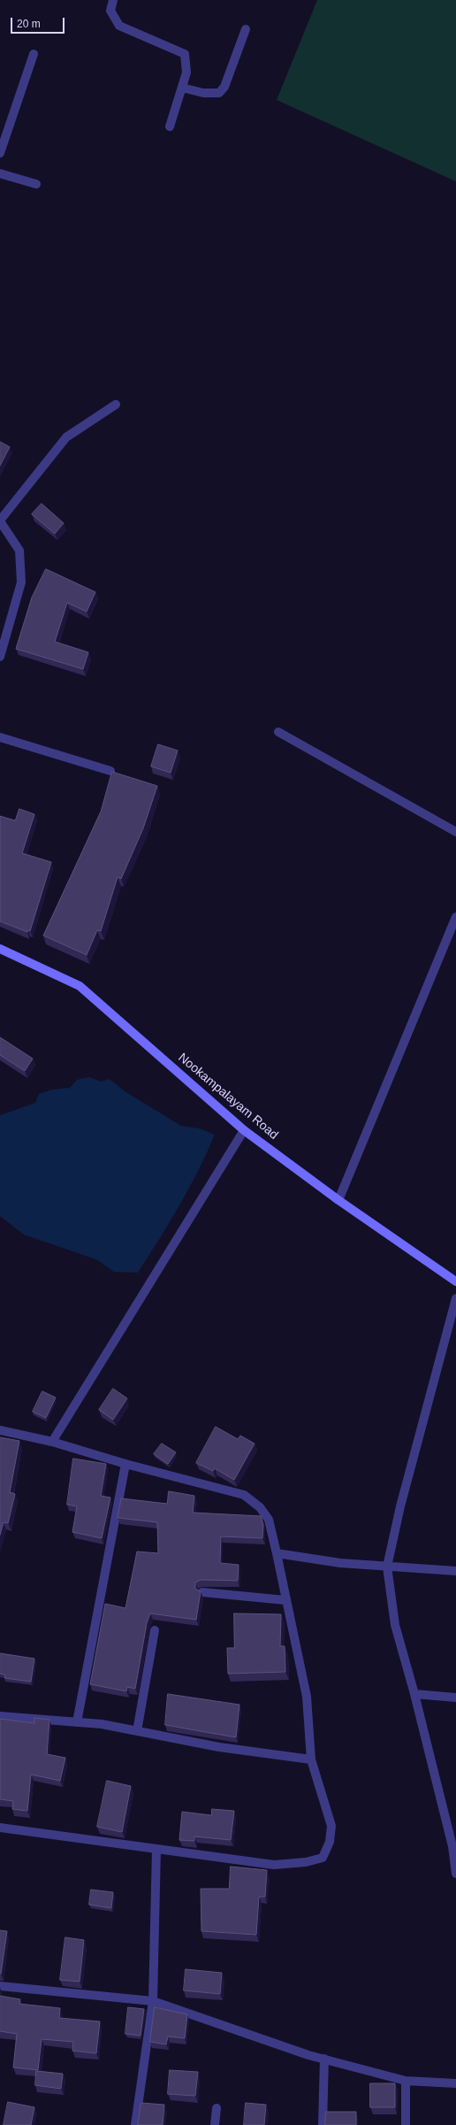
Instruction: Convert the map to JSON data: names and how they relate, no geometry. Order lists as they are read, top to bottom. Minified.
{"streets":{"street":["Nookampalayam Road"]},"scale_bar":"20 m"}
